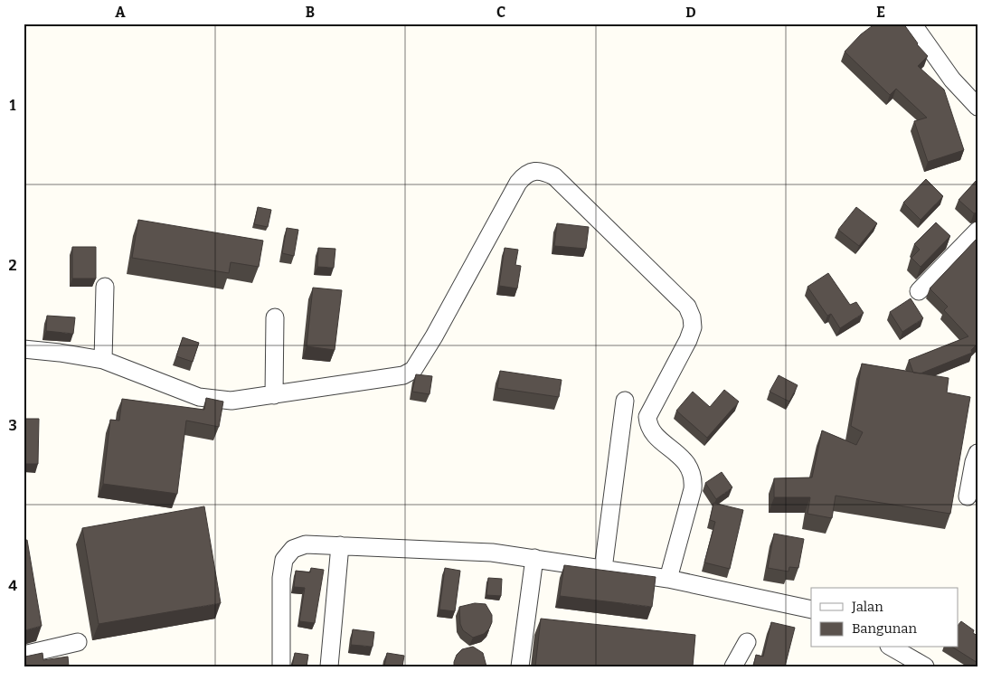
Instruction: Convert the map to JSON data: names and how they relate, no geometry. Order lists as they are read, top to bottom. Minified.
{"legend":["Jalan","Bangunan"],"grid":{"columns":["A","B","C","D","E"],"rows":["1","2","3","4"]}}
